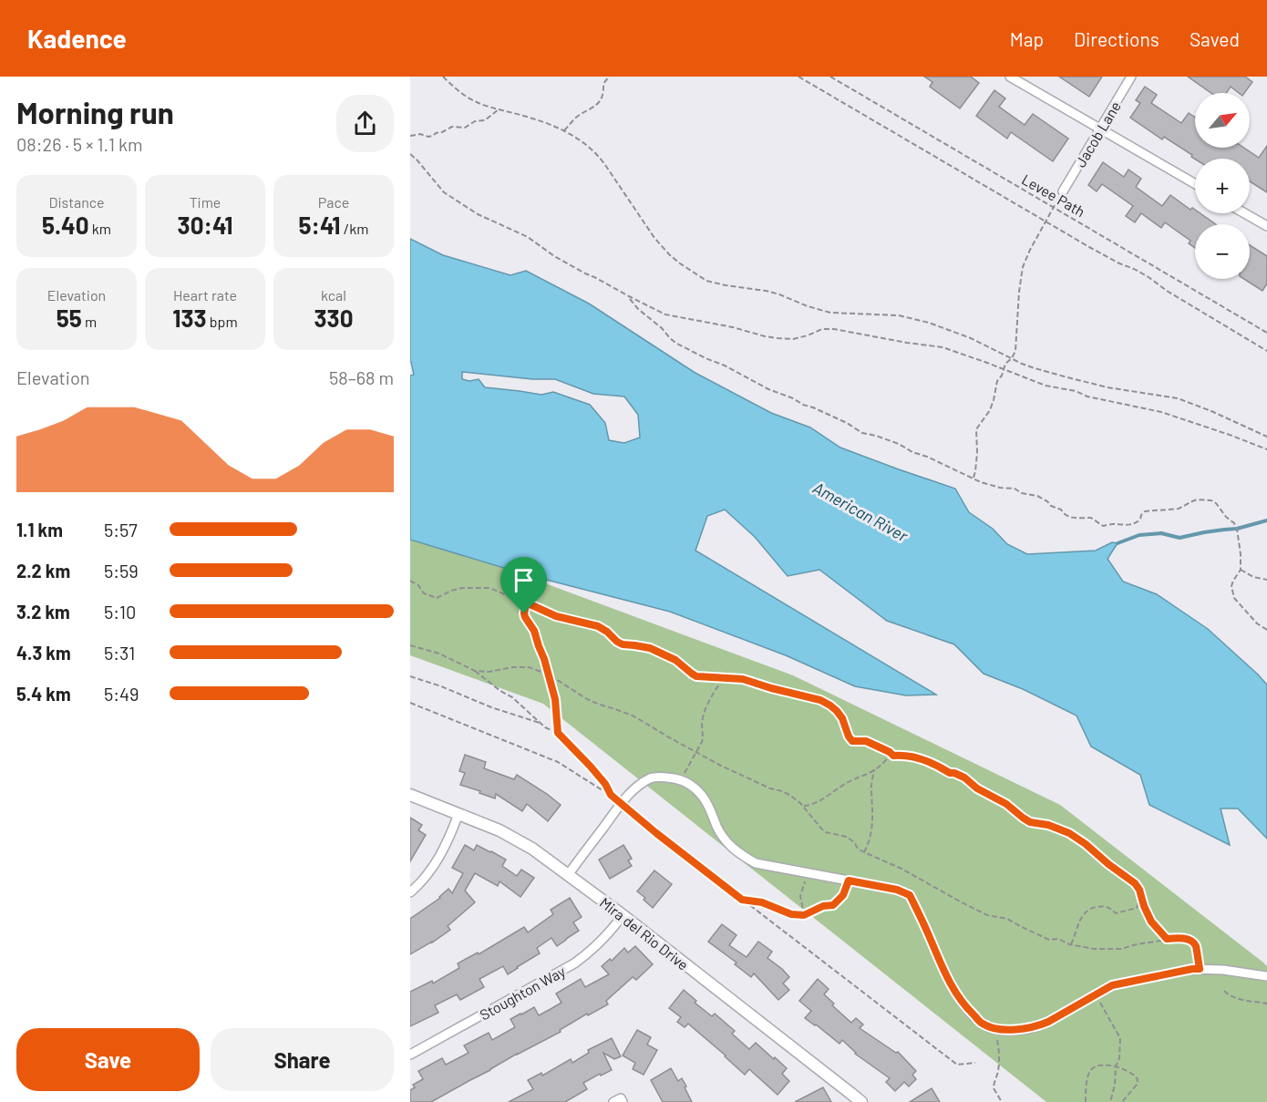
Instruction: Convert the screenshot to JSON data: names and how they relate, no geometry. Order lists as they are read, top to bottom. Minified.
{"streets":{"street":["Jacob Lane","Mira del Rio Drive","Stoughton Way"],"path":["Levee Path"]},"crossings":[["Mira del Rio Drive","Stoughton Way"]],"water":["American River"],"north":"top right","page":{"header":"Kadence","nav":["Map","Directions","Saved"],"heading":["Morning run","08:26 · 5 × 1.1 km"],"map_buttons":["+","−"],"stats":[["Distance","5.40 km"],["Time","30:41"],["Pace","5:41 /km"],["Elevation","55 m"],["Heart rate","133 bpm"],["kcal","330"]],"chart":["Elevation","58–68 m"],"list":[{"name":"1.1 km","note":"5:57"},{"name":"2.2 km","note":"5:59"},{"name":"3.2 km","note":"5:10"},{"name":"4.3 km","note":"5:31"},{"name":"5.4 km","note":"5:49"}],"buttons":["Save","Share"]}}
